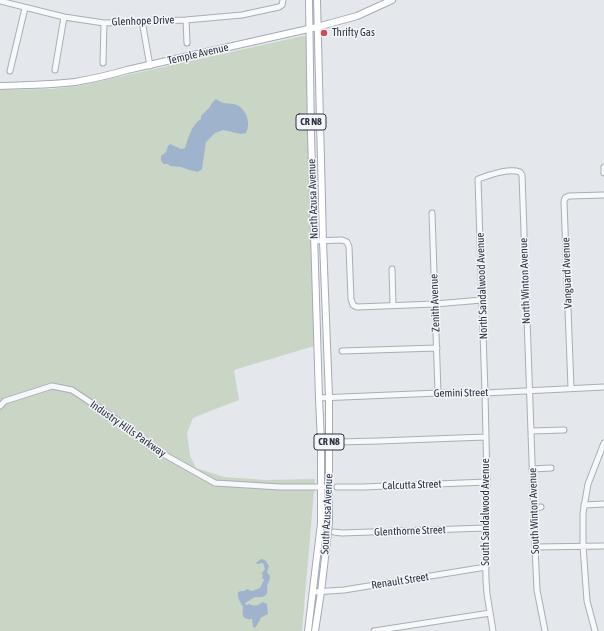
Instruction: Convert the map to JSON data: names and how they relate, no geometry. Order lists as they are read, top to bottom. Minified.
{"streets":{"main road":["Temple Avenue","CR N8","North Azusa Avenue","South Azusa Avenue"],"street":["Glenhope Drive","Vanguard Avenue","North Winton Avenue","North Sandalwood Avenue","Zenith Avenue","Gemini Street","Industry Hills Parkway","Calcutta Street","South Winton Avenue","South Sandalwood Avenue","Glenthorne Street","Renault Street"]},"crossings":[["Temple Avenue","North Azusa Avenue"],["North Azusa Avenue","Gemini Street"],["North Azusa Avenue","South Azusa Avenue"],["Vanguard Avenue","Gemini Street"],["North Winton Avenue","North Sandalwood Avenue"],["North Winton Avenue","Gemini Street"],["North Winton Avenue","South Winton Avenue"],["North Sandalwood Avenue","Gemini Street"],["North Sandalwood Avenue","South Sandalwood Avenue"],["Zenith Avenue","Gemini Street"],["Gemini Street","South Winton Avenue"],["Gemini Street","South Sandalwood Avenue"],["Gemini Street","South Azusa Avenue"],["Industry Hills Parkway","South Azusa Avenue"],["Calcutta Street","South Sandalwood Avenue"],["South Sandalwood Avenue","Glenthorne Street"],["South Sandalwood Avenue","Renault Street"],["South Azusa Avenue","Renault Street"]],"places":["Thrifty Gas"]}
